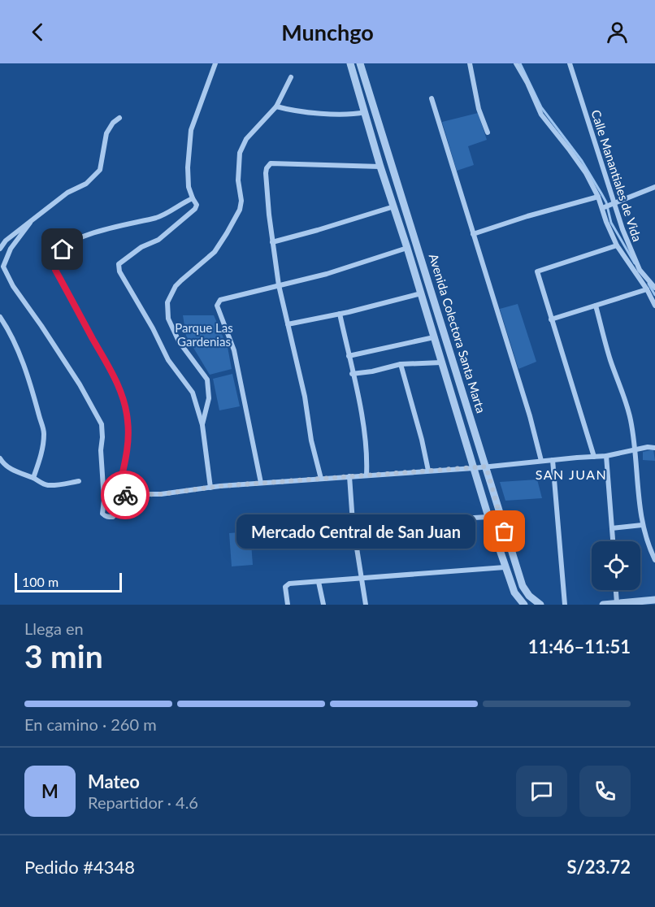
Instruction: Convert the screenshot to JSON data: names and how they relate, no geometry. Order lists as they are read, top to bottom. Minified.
{"streets":{"street":["Calle Manantiales de Vida","Avenida Colectora Santa Marta"]},"districts":["SAN JUAN"],"parks":["Parque Las Gardenias"],"places":["Mercado Central de San Juan"],"scale_bar":"100 m","page":{"header":"Munchgo","bubble":"Mercado Central de San Juan","scale":"100 m","heading":["3 min","Llega en","11:46–11:51"],"panel":["Mateo","Repartidor · 4.6","Pedido #4348","S/23.72"],"bar":"En camino · 260 m","round":"M"}}
